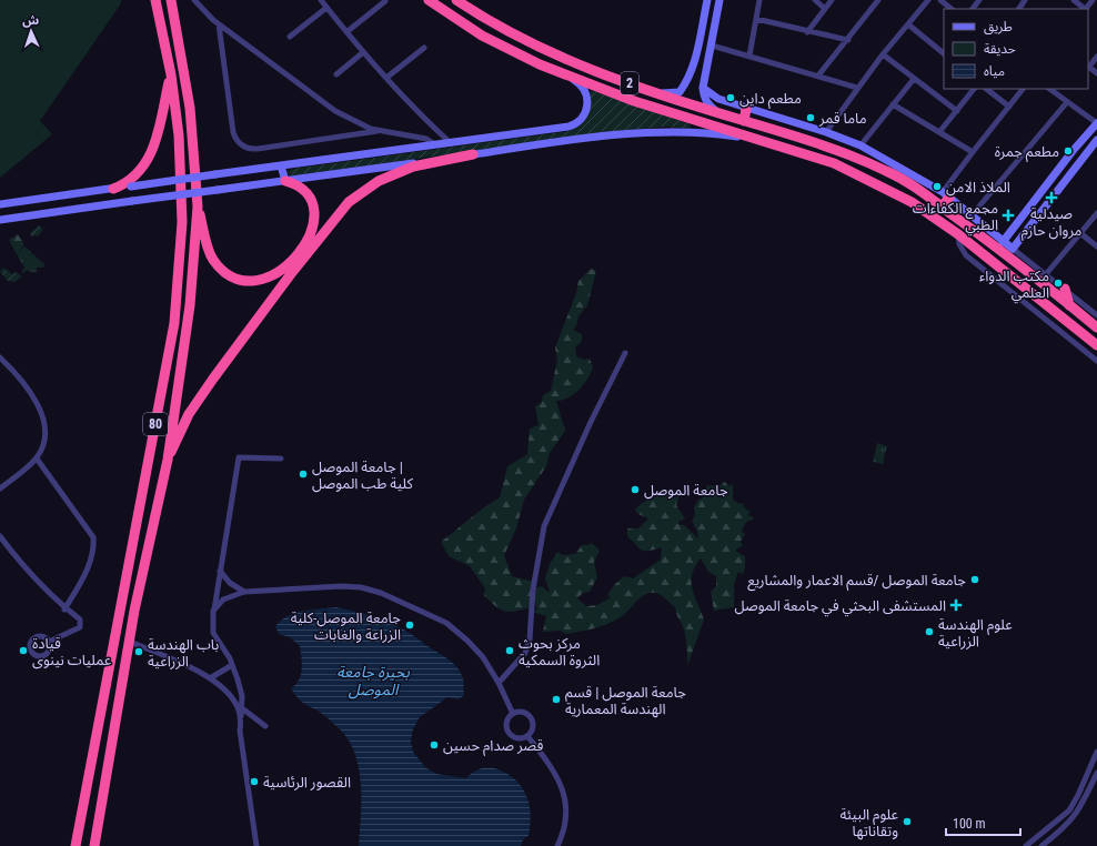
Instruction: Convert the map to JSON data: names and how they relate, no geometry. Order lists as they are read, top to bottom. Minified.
{"streets":{"highway":["2","80"]},"water":["بحيرة جامعة الموصل"],"places":{"other":["مطعم داين","ماما قمر","مطعم جمرة","الملاذ الامن","مكتب الدواء العلمي","جامعة الموصل | كلية طب الموصل","جامعة الموصل","جامعة الموصل /قسم الاعمار والمشاريع","جامعة الموصل-كلية الزراعة والغابات","علوم الهندسة الزراعية","قيادة عمليات نينوى","مركز بحوث الثروة السمكية","باب الهندسة الزراعية","جامعة الموصل | قسم الهندسة المعمارية","قصر صدام حسين","القصور الرئاسية","علوم البيئة وتقاناتها"],"health":["صيدلية مروان حازم","مجمع الكفاءات الطبي","المستشفى البحثي في جامعة الموصل"]},"legend":["طريق","حديقة","مياه"],"scale_bar":"100 m","north":"top"}
